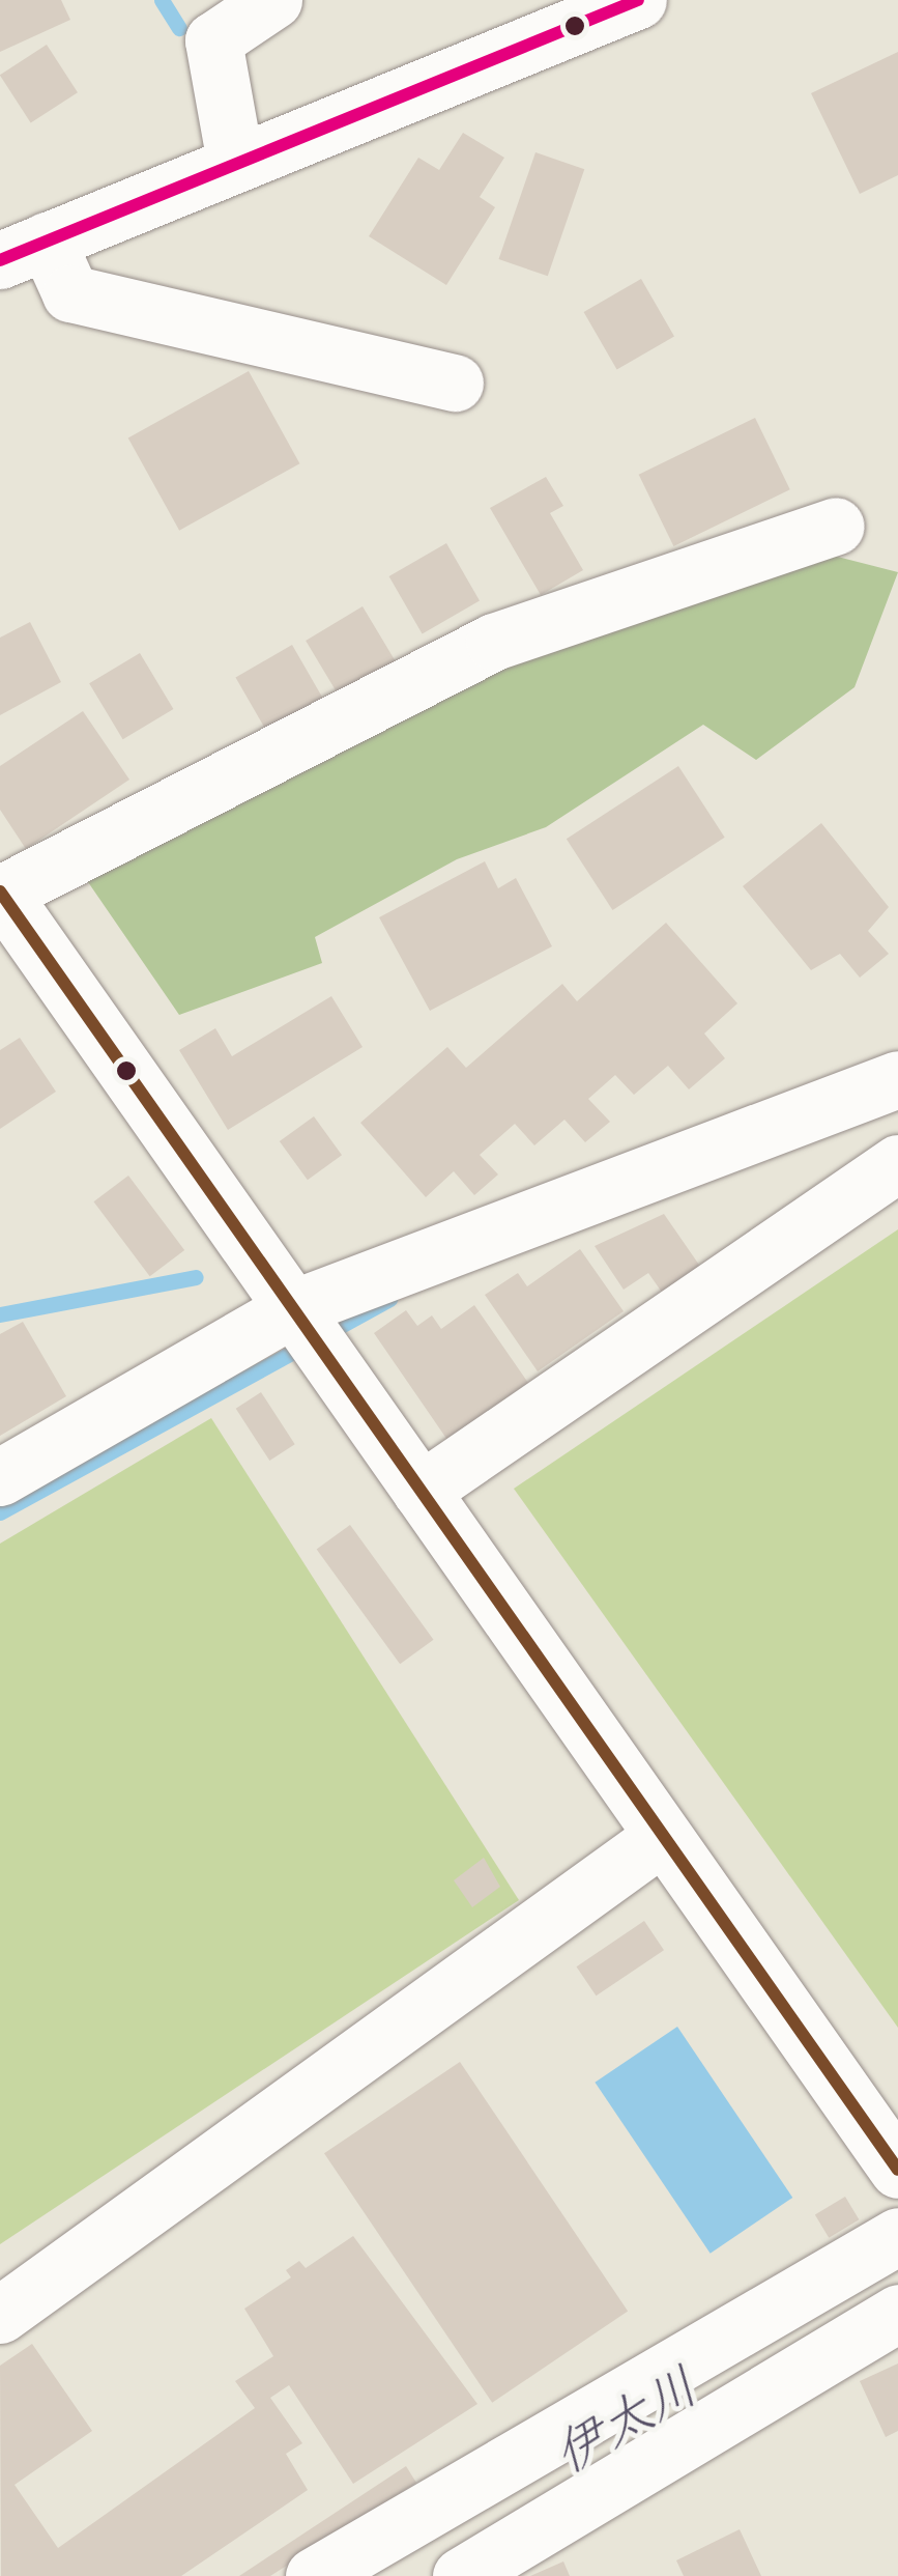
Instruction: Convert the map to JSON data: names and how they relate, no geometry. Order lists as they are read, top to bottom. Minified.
{"water":["伊太川"]}
